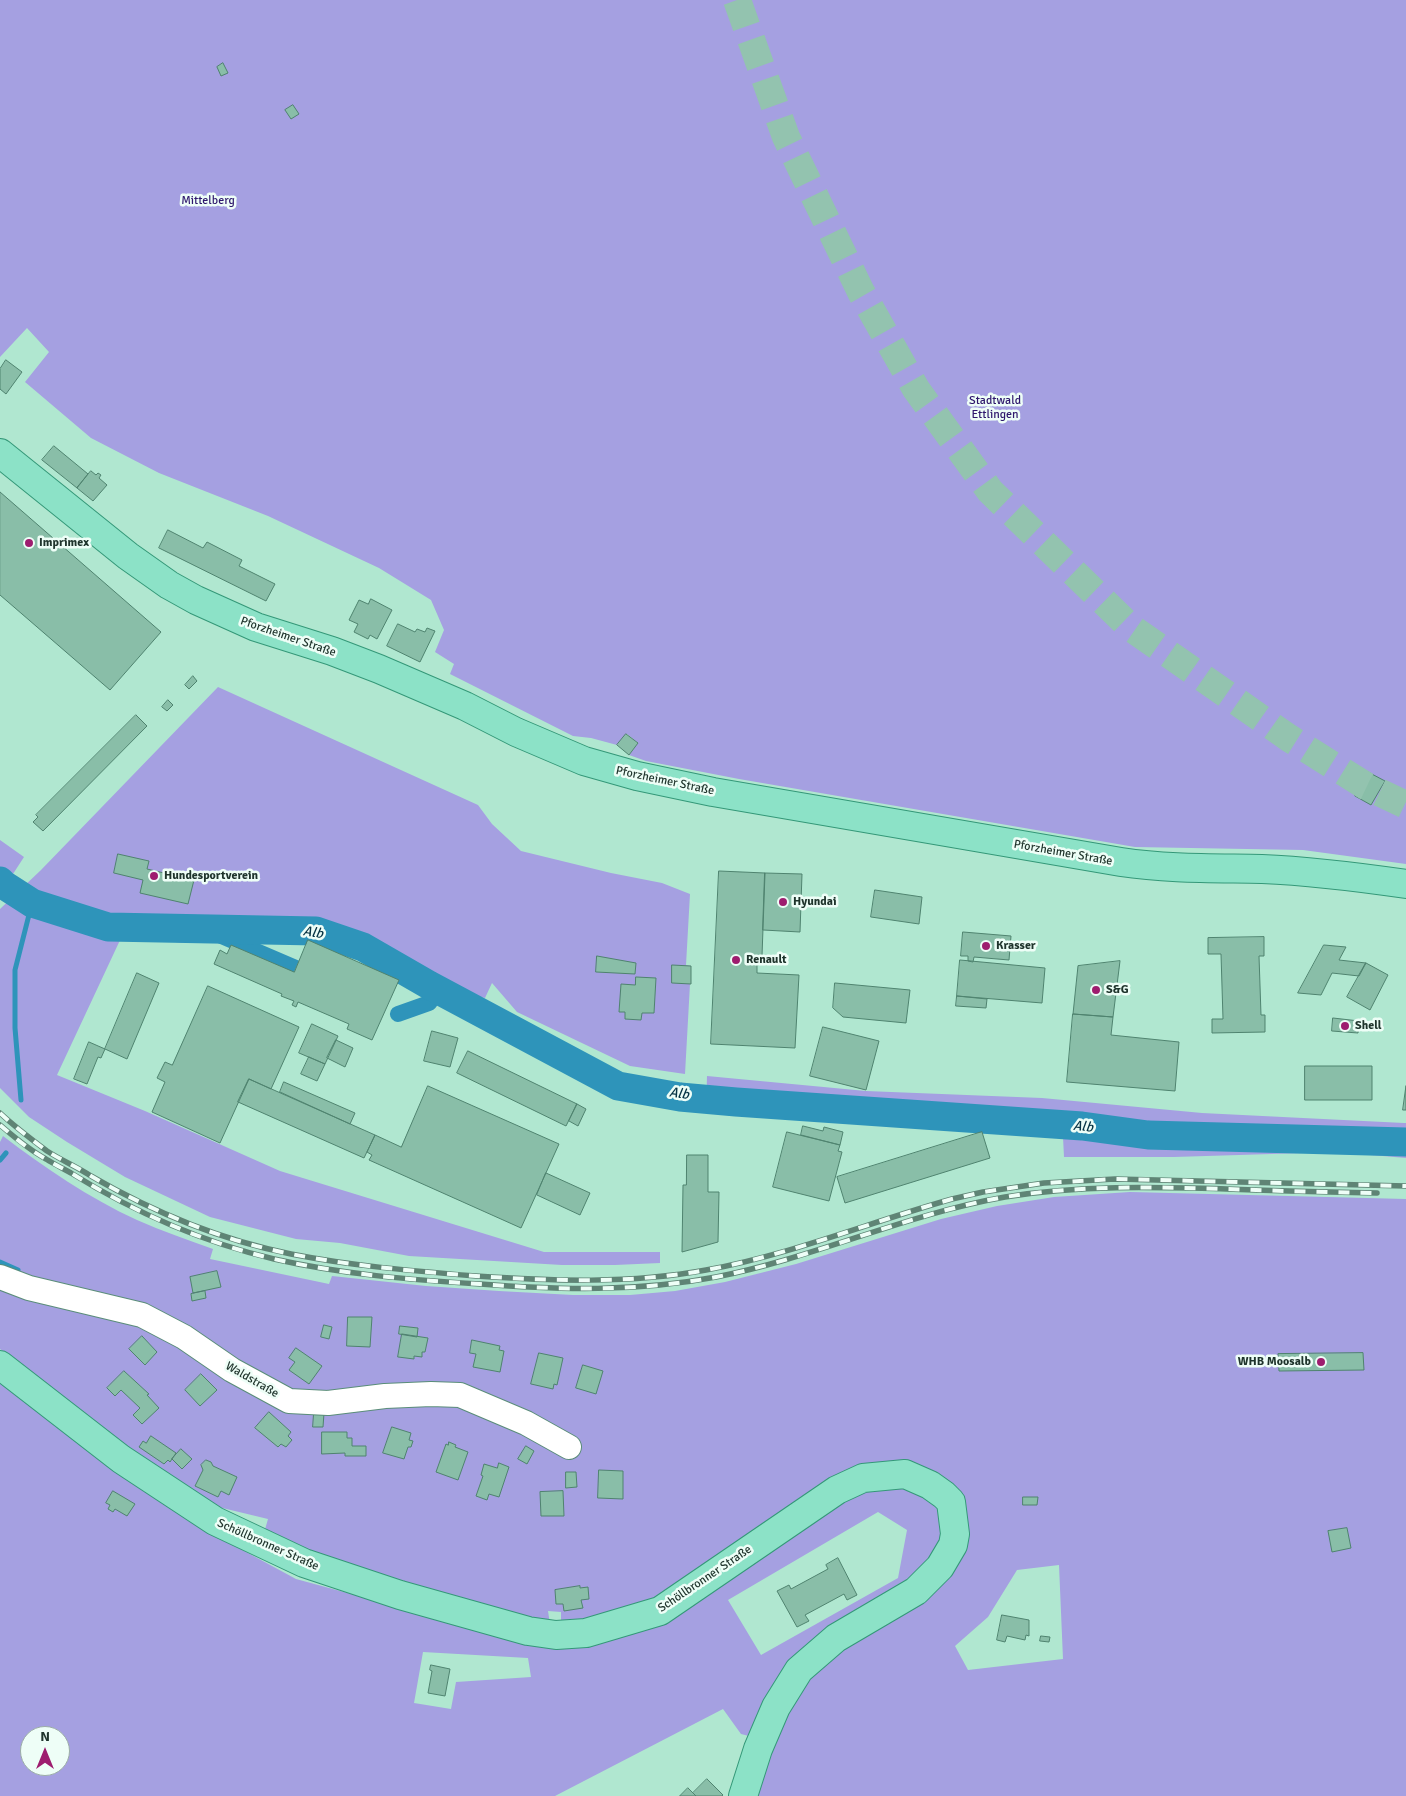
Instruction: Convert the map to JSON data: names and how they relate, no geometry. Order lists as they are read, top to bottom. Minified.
{"streets":{"main road":["Pforzheimer Straße","Schöllbronner Straße"],"street":["Waldstraße"]},"water":["Alb"],"parks":["Mittelberg","Stadtwald Ettlingen"],"places":["Imprimex","Hundesportverein","Hyundai","Krasser","Renault","S&G","Shell","WHB Moosalb"],"north":"top"}
